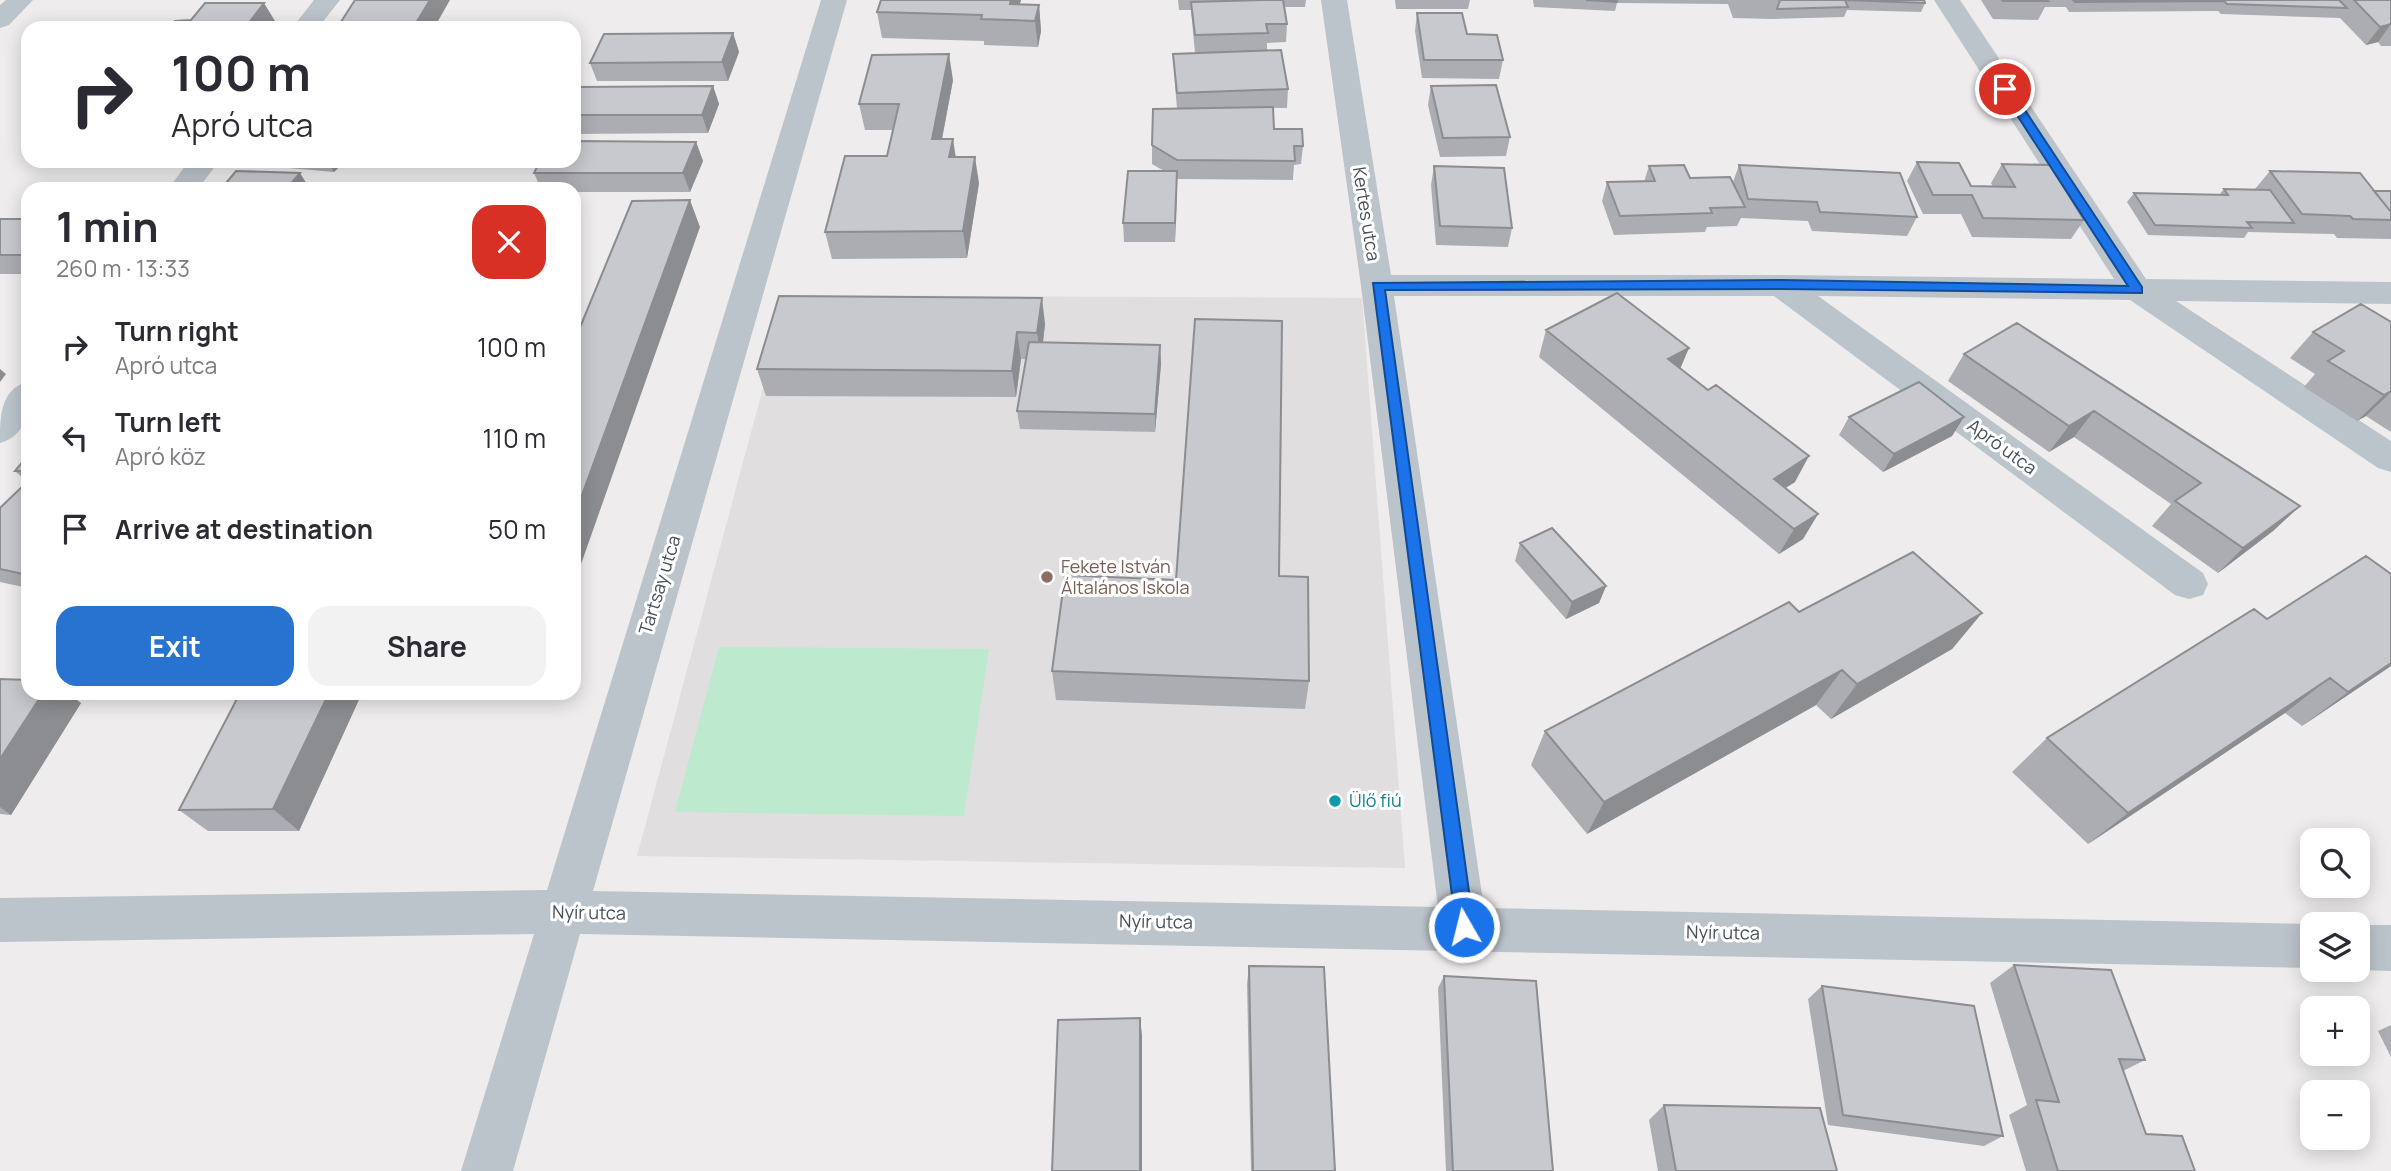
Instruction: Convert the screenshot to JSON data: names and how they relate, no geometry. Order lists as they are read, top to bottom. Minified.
{"streets":{"street":["Kertes utca","Apró utca","Tartsay utca","Nyír utca"]},"crossings":[["Kertes utca","Nyír utca"],["Tartsay utca","Nyír utca"]],"places":["Fekete István Általános Iskola","Ülő fiú"],"page":{"turn":["100 m","Apró utca"],"heading":["1 min","260 m · 13:33"],"list":[{"name":"Turn right","note":"Apró utca","value":"100 m"},{"name":"Turn left","note":"Apró köz","value":"110 m"},{"name":"Arrive at destination","value":"50 m"}],"buttons":["Exit","Share"],"map_buttons":["+","−"]}}
